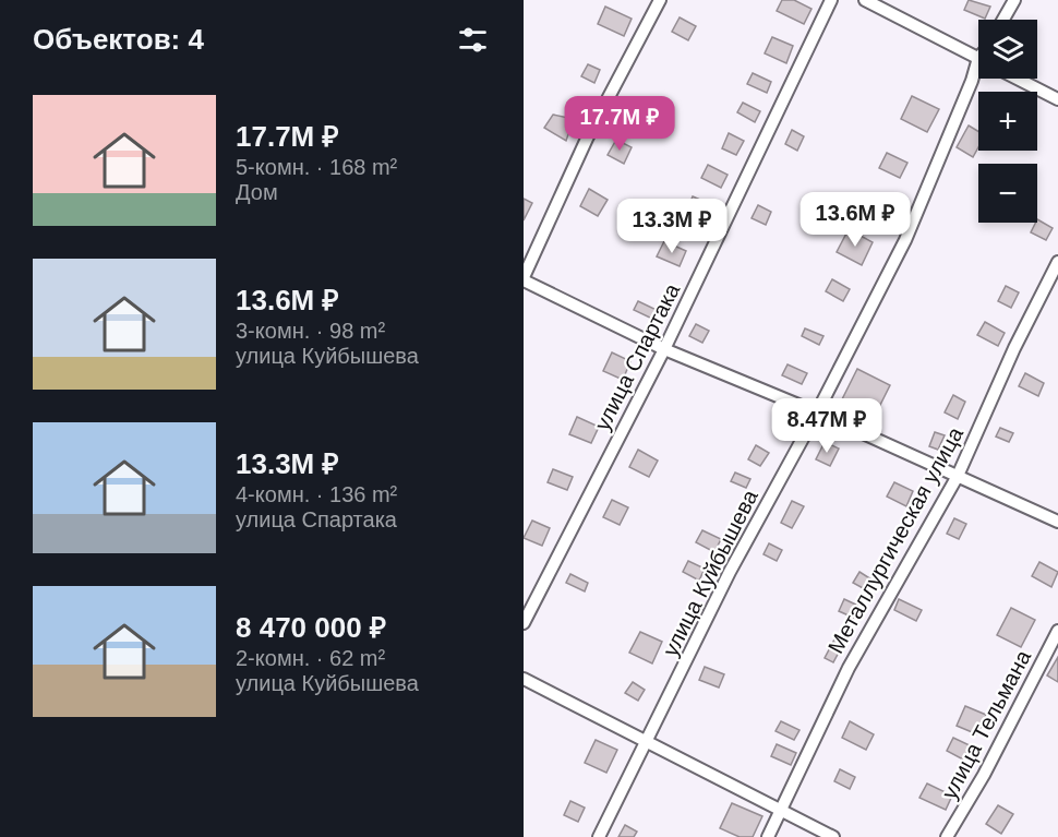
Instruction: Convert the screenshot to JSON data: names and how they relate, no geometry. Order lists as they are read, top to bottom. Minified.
{"streets":{"street":["улица Спартака","Металлургическая улица","улица Куйбышева","улица Тельмана"]},"page":{"heading":"Объектов: 4","map_buttons":["+","−"],"list":[{"name":"17.7M ₽","note":"5-комн. · 168 m² · Дом"},{"name":"13.6M ₽","note":"3-комн. · 98 m² · улица Куйбышева"},{"name":"13.3M ₽","note":"4-комн. · 136 m² · улица Спартака"},{"name":"8 470 000 ₽","note":"2-комн. · 62 m² · улица Куйбышева"}],"price":["17.7M ₽","13.6M ₽","13.3M ₽","8.47M ₽"]}}
